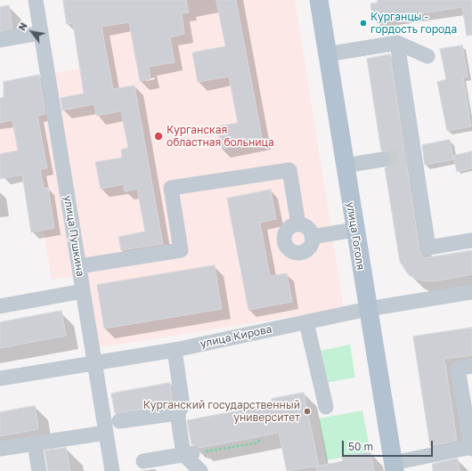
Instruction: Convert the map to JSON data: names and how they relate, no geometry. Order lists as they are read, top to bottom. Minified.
{"streets":{"main road":["улица Гоголя"],"street":["улица Пушкина","улица Кирова"]},"crossings":[["улица Пушкина","улица Кирова"],["улица Гоголя","улица Кирова"]],"places":["Курганцы - гордость города","Курганская областная больница","Курганский государственный университет"],"scale_bar":"50 m","north":"top left"}
